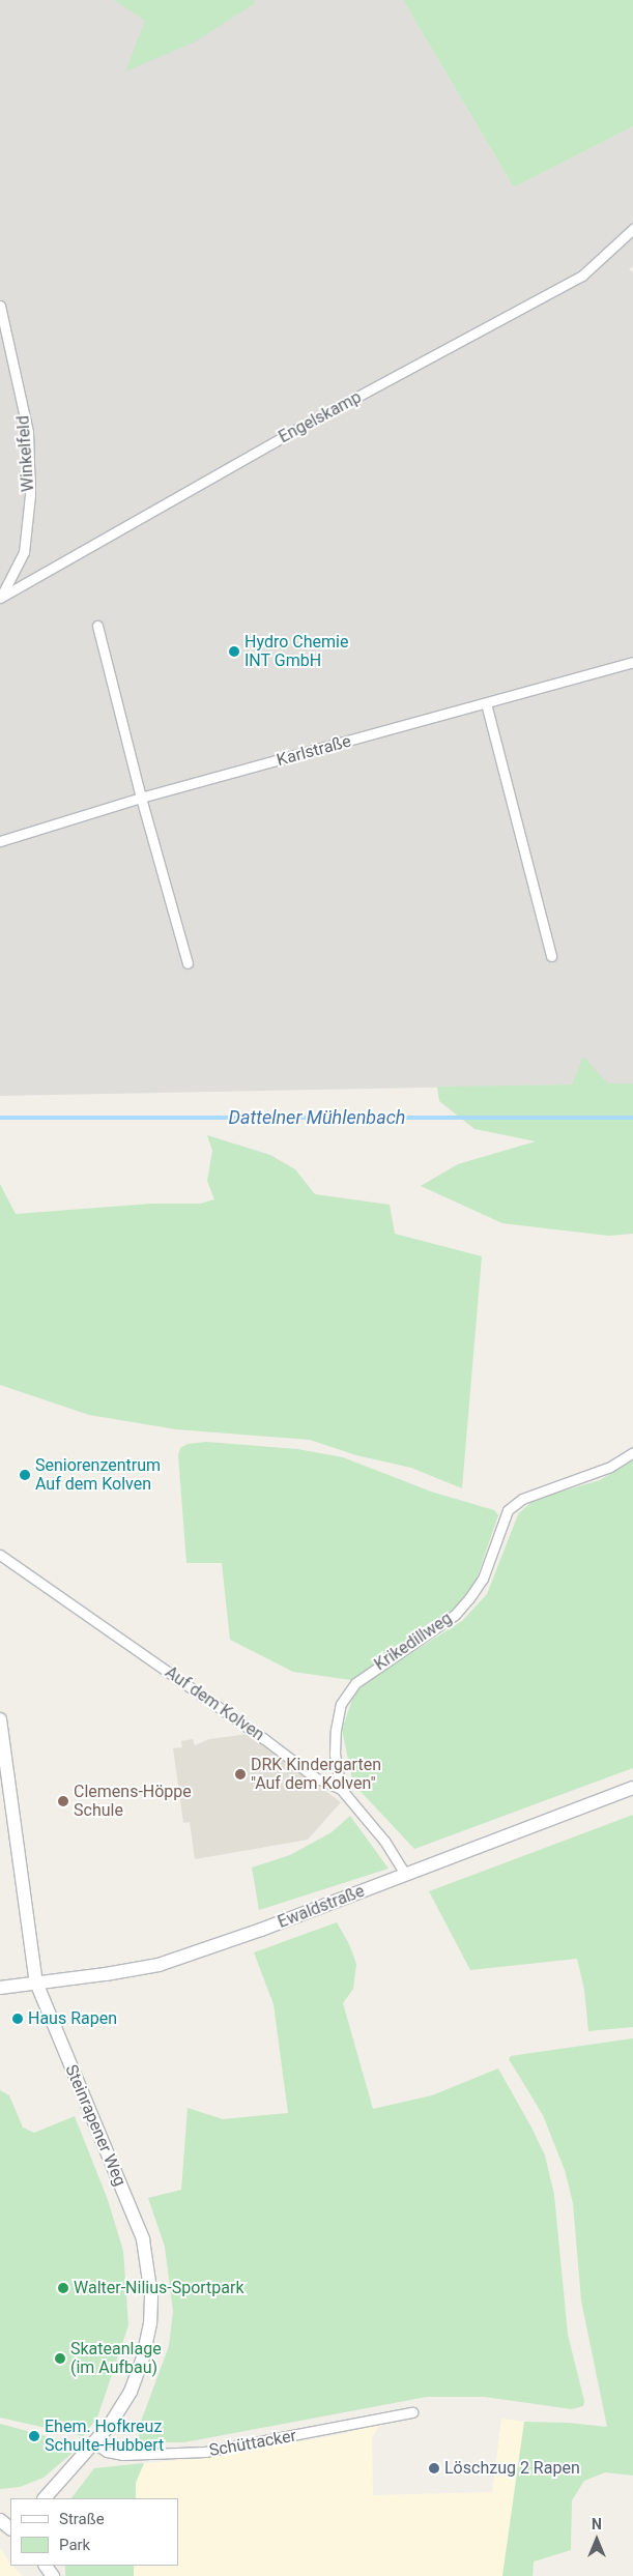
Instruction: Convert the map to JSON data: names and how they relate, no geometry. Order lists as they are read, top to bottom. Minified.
{"streets":{"street":["Engelskamp","Winkelfeld","Karlstraße","Krikedillweg","Auf dem Kolven","Ewaldstraße","Steinrapener Weg","Schüttacker"]},"crossings":[["Engelskamp","Winkelfeld"],["Krikedillweg","Auf dem Kolven"],["Auf dem Kolven","Ewaldstraße"],["Ewaldstraße","Steinrapener Weg"],["Steinrapener Weg","Schüttacker"]],"water":["Dattelner Mühlenbach"],"places":["Hydro Chemie INT GmbH","Seniorenzentrum Auf dem Kolven","DRK Kindergarten \"Auf dem Kolven\"","Clemens-Höppe Schule","Haus Rapen","Walter-Nilius-Sportpark","Skateanlage (im Aufbau)","Ehem. Hofkreuz Schulte-Hubbert","Löschzug 2 Rapen"],"legend":["Straße","Park"],"north":"top"}
